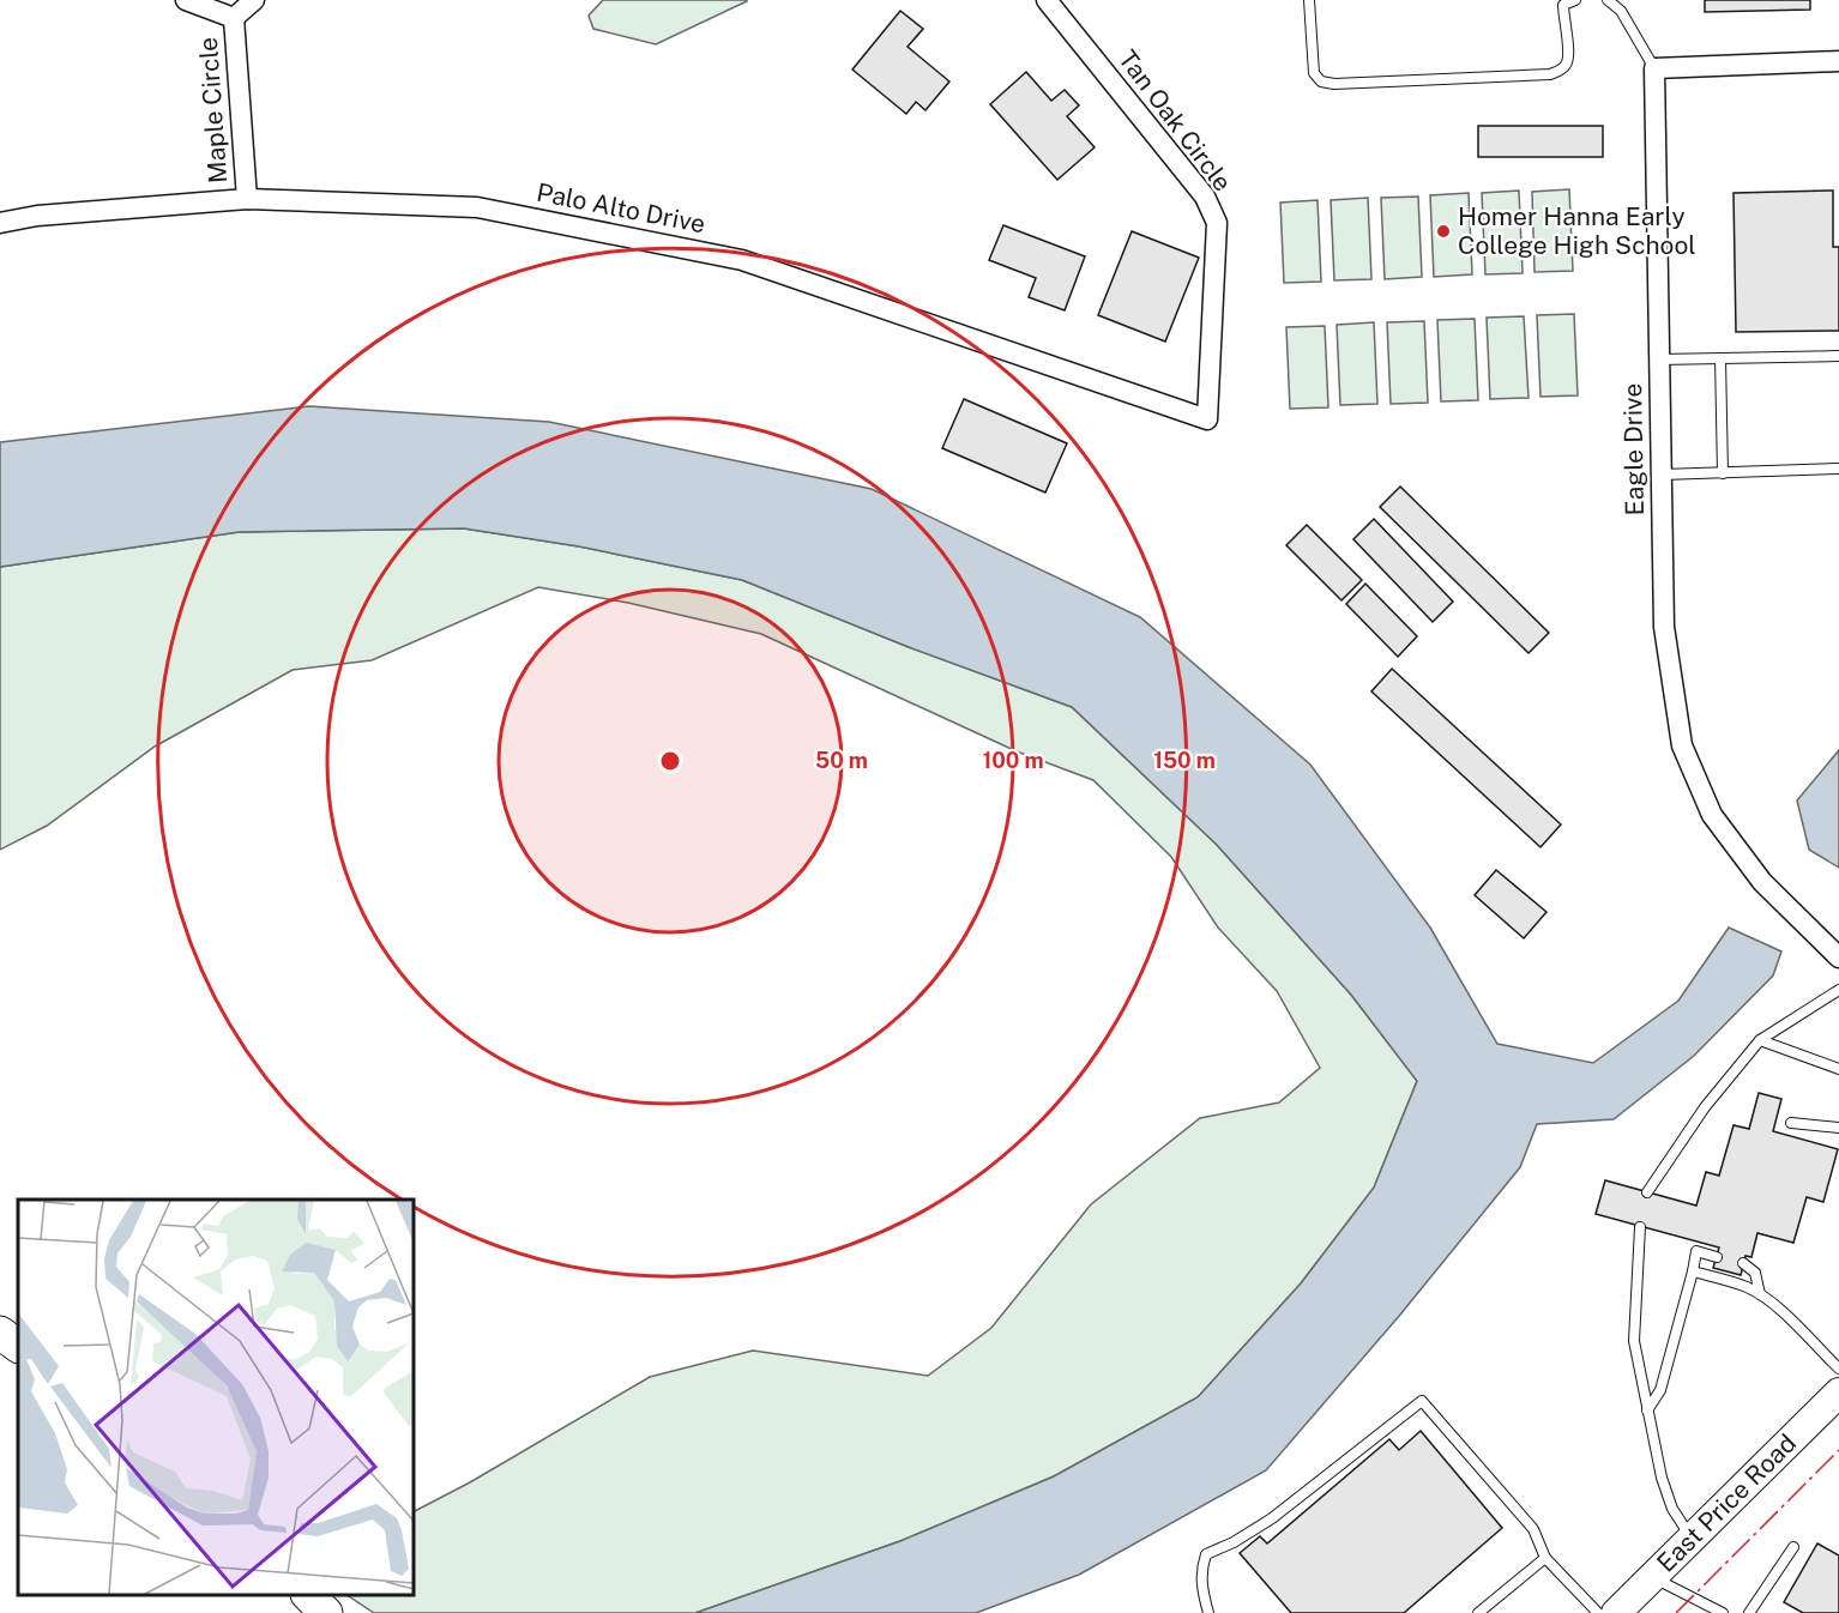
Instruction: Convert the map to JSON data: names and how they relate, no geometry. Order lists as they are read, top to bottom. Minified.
{"streets":{"main road":["East Price Road"],"street":["Maple Circle","Tan Oak Circle","Palo Alto Drive","Eagle Drive"]},"crossings":[["Maple Circle","Palo Alto Drive"],["Tan Oak Circle","Palo Alto Drive"]],"places":["Homer Hanna Early College High School"],"rings":["50 m","100 m","150 m"]}
